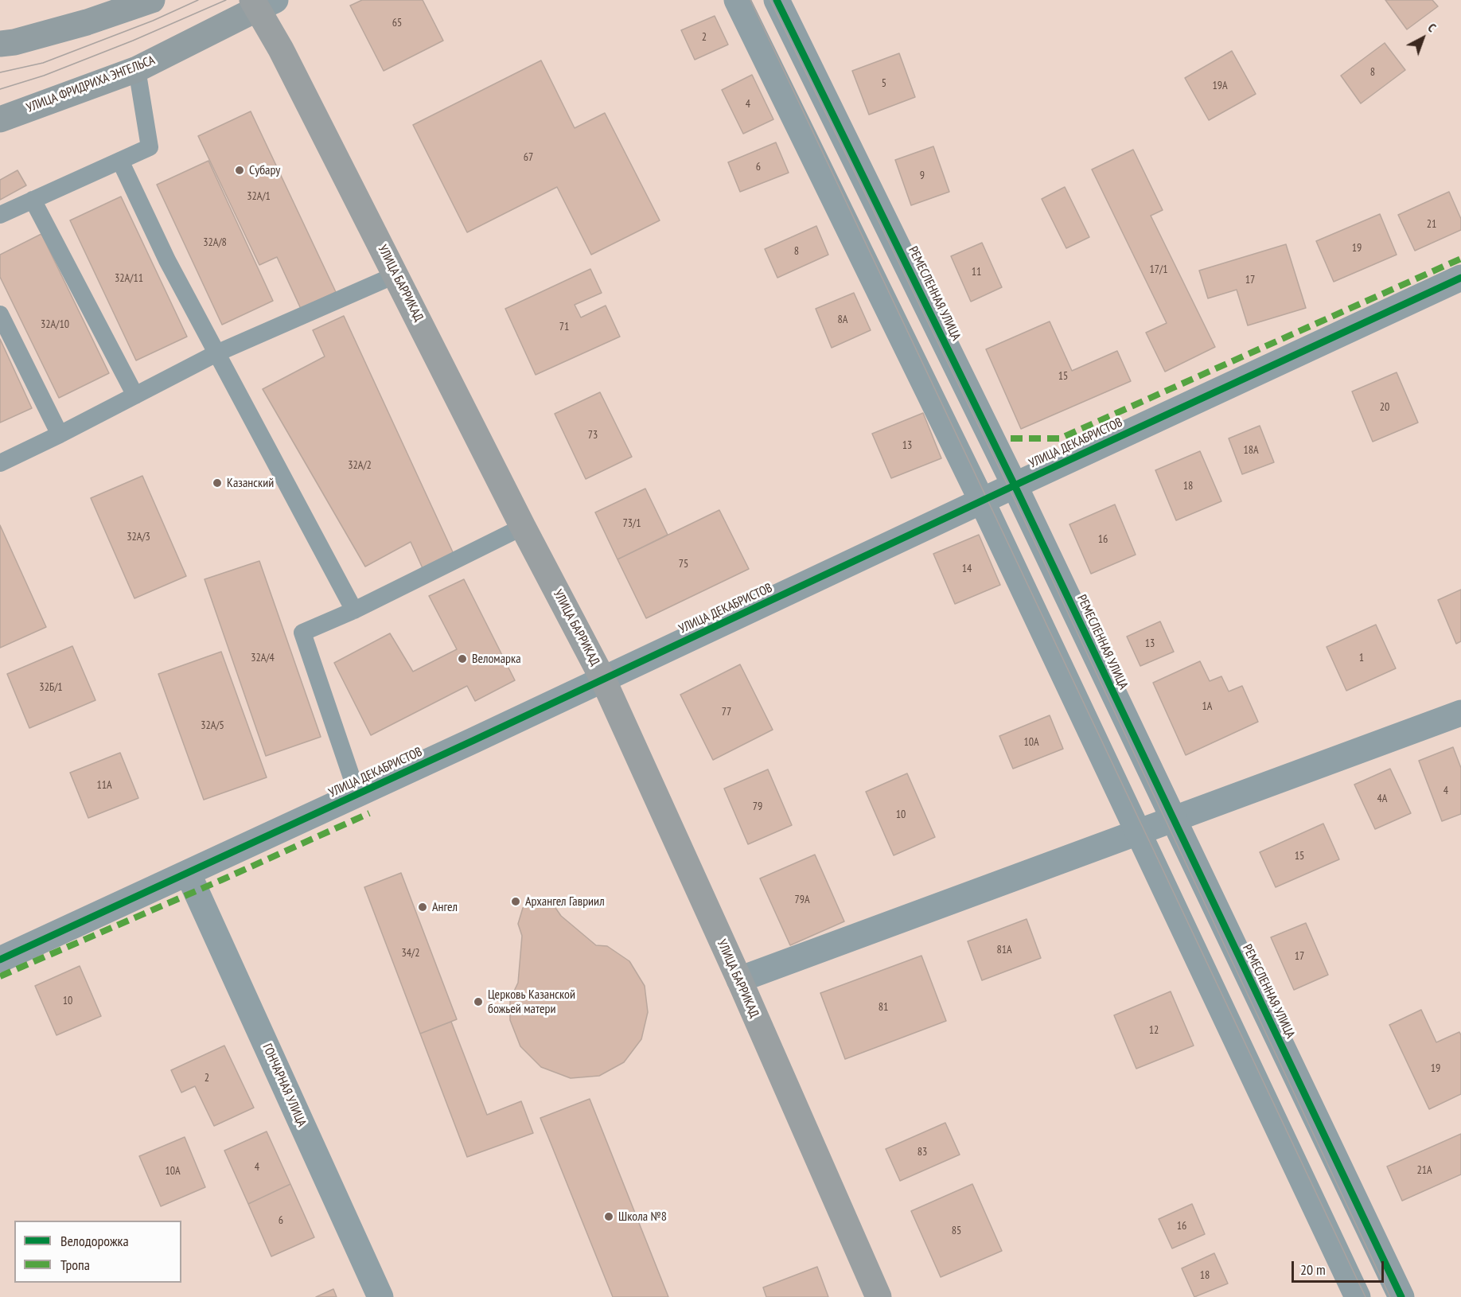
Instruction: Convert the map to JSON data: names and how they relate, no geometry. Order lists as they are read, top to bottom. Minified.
{"streets":{"main road":["УЛИЦА ФРИДРИХА ЭНГЕЛЬСА","УЛИЦА БАРРИКАД"],"street":["РЕМЕСЛЕННАЯ УЛИЦА","УЛИЦА ДЕКАБРИСТОВ","ГОНЧАРНАЯ УЛИЦА"]},"crossings":[["УЛИЦА ФРИДРИХА ЭНГЕЛЬСА","УЛИЦА БАРРИКАД"],["УЛИЦА БАРРИКАД","УЛИЦА ДЕКАБРИСТОВ"],["РЕМЕСЛЕННАЯ УЛИЦА","УЛИЦА ДЕКАБРИСТОВ"],["УЛИЦА ДЕКАБРИСТОВ","ГОНЧАРНАЯ УЛИЦА"]],"places":["Субару","Казанский","Веломарка","Архангел Гавриил","Ангел","Церковь Казанской божьей матери","Школа №8"],"house_numbers":["65","2","8","5","19А","4","67","6","9","32А/1","21","32А/8","19","8","17/1","11","32А/11","17","8А","32А/10","71","15","20","73","13","18А","32А/2","18","73/1","32А/3","16","75","14","13","32А/4","1","32Б/1","1А","77","32А/5","10А","11А","4","4А","79","10","15","79А","81А","34/2","17","10","81","12","19","2","83","4","21А","10А","6","16","85","18"],"legend":["Велодорожка","Тропа"],"scale_bar":"20 m","north":"top right"}
